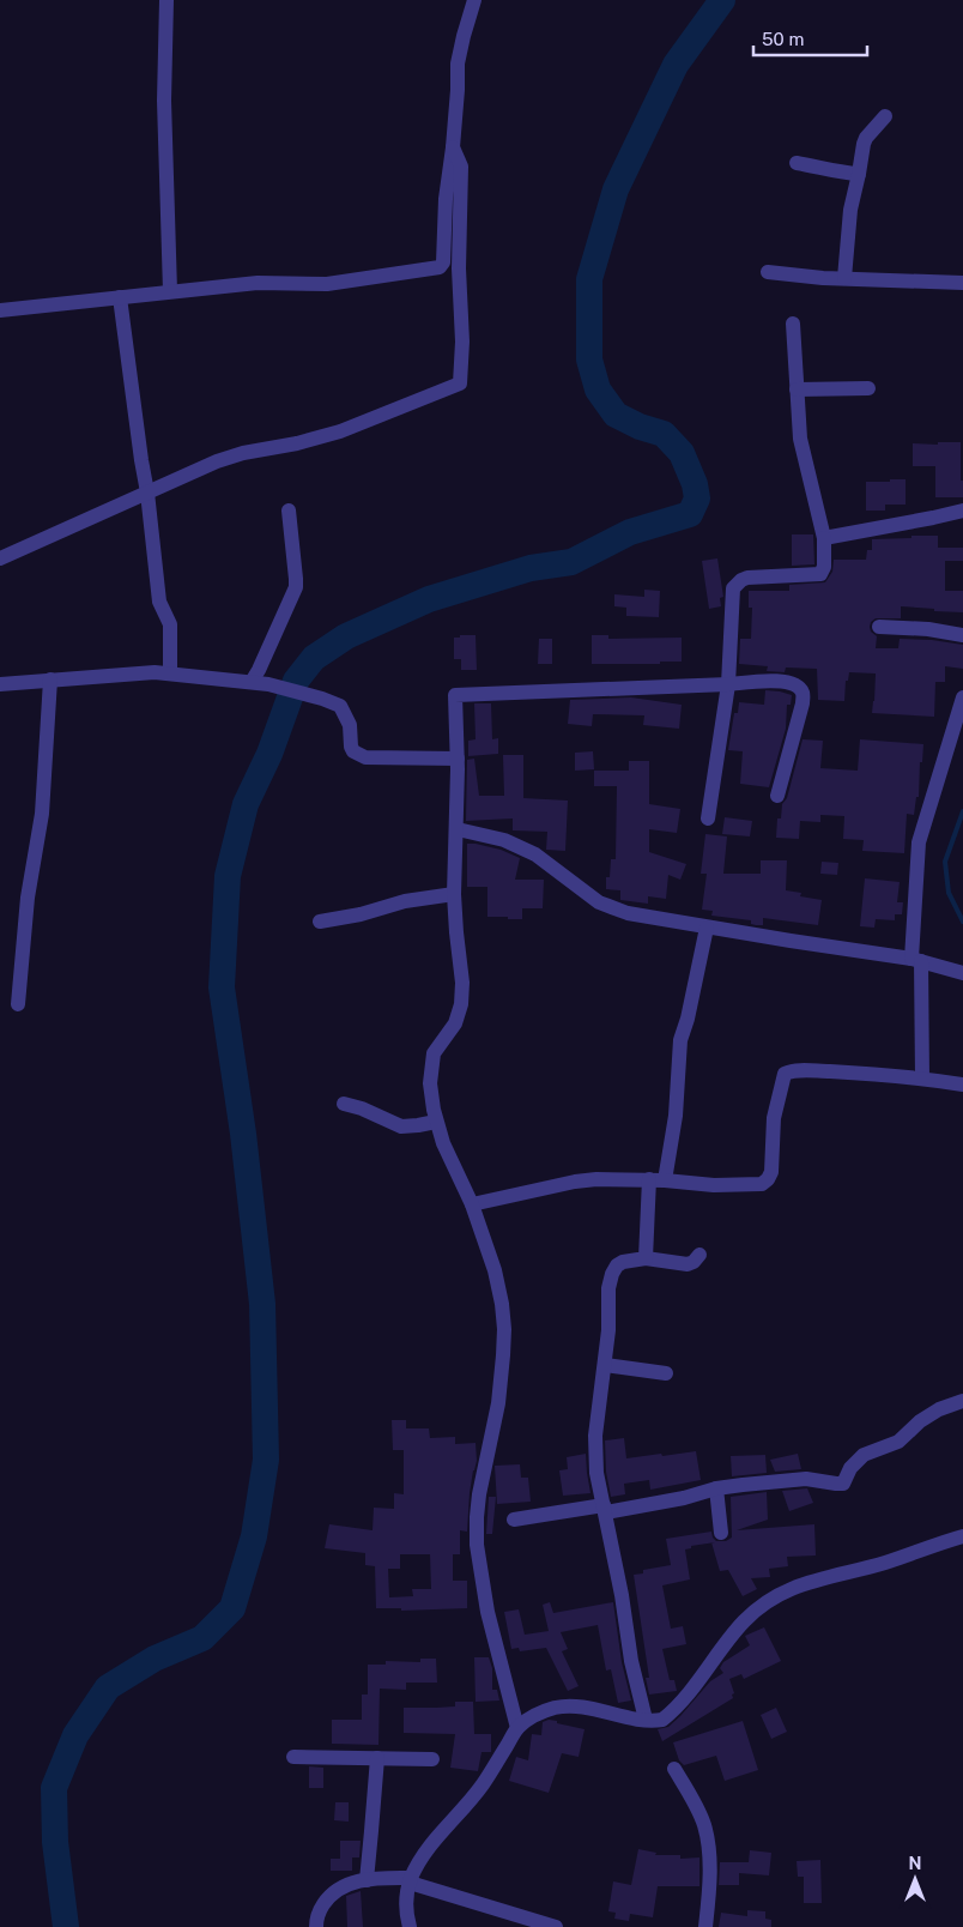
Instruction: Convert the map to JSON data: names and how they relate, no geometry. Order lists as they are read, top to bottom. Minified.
{"scale_bar":"50 m","north":"top"}
